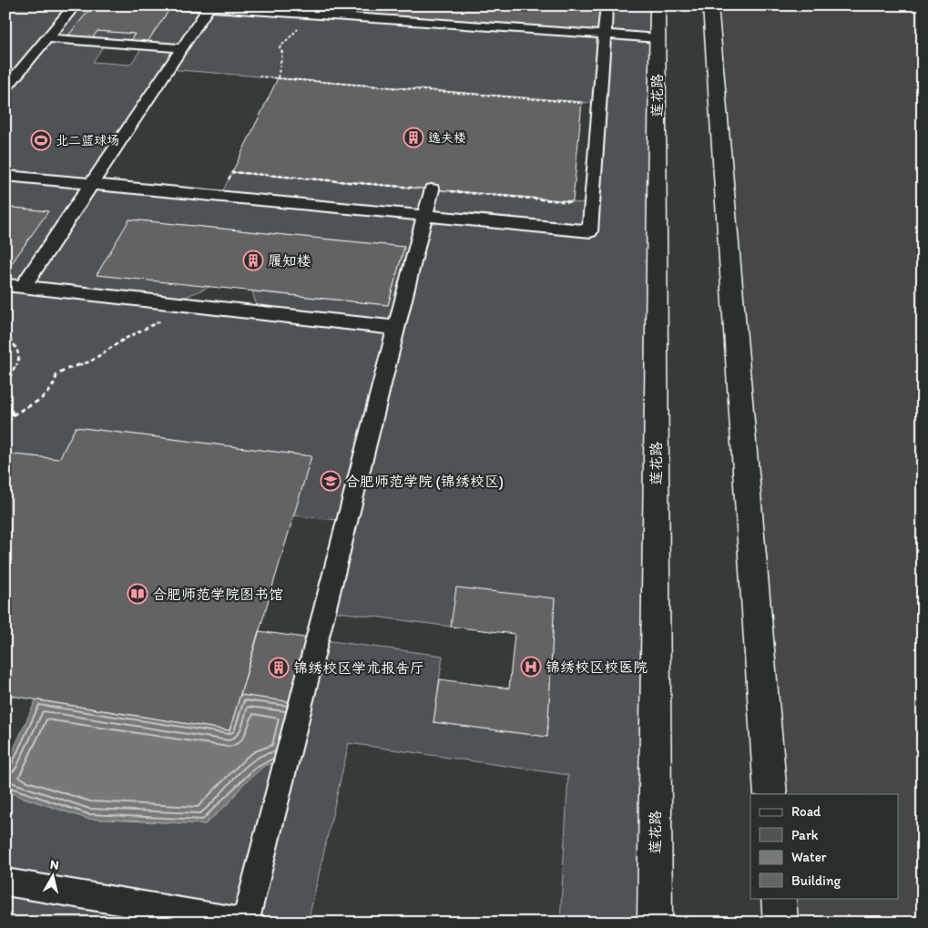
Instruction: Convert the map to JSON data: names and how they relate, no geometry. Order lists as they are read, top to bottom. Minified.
{"streets":{"main road":["莲花路"]},"places":{"building":["逸夫楼","履知楼","锦绣校区学术报告厅"],"sports":["北二篮球场"],"school or university":["合肥师范学院 (锦绣校区)"],"library":["合肥师范学院图书馆"],"hospital":["锦绣校区校医院"]},"legend":["Road","Park","Water","Building"],"north":"top"}
